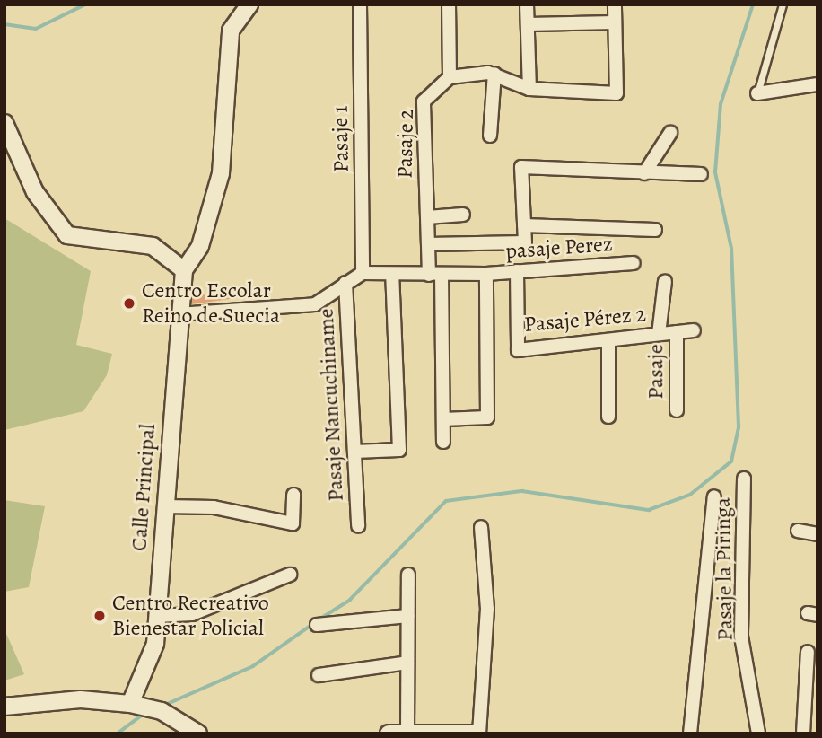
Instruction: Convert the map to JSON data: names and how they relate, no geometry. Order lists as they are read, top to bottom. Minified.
{"streets":{"street":["Pasaje 1","Pasaje 2","pasaje Perez","Pasaje Pérez 2","Pasaje","Pasaje Nancuchiname","Calle Principal","Pasaje la Piringa"]},"crossings":[["Pasaje 1","pasaje Perez"],["Pasaje 2","pasaje Perez"],["pasaje Perez","Pasaje Pérez 2"],["Pasaje Pérez 2","Pasaje"]],"places":["Centro Escolar Reino de Suecia","Centro Recreativo Bienestar Policial"]}
